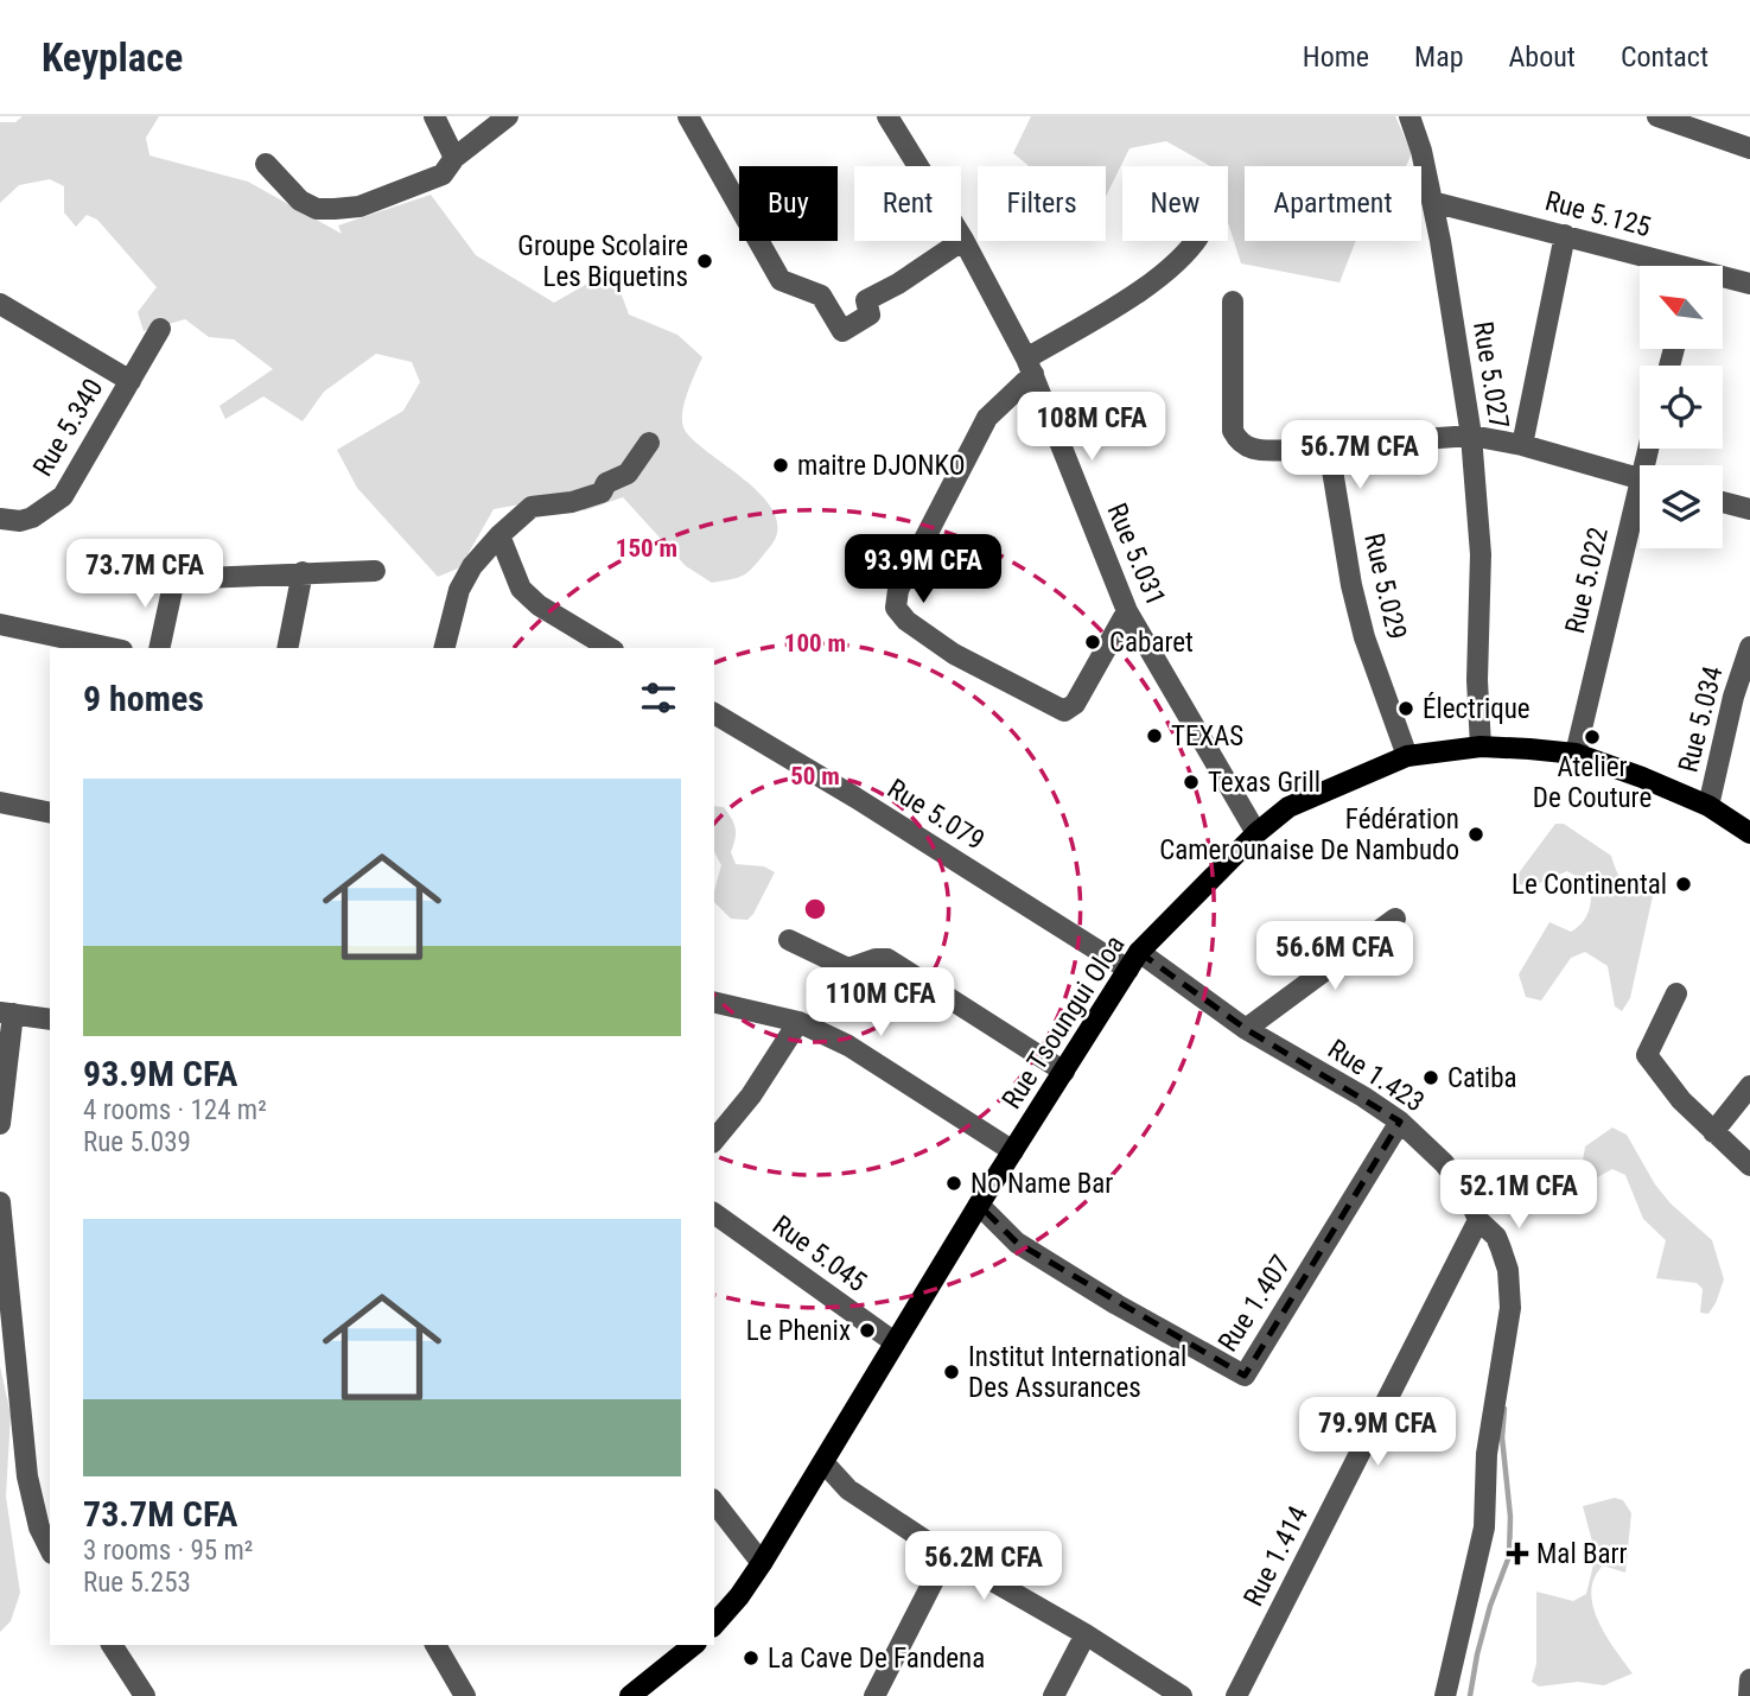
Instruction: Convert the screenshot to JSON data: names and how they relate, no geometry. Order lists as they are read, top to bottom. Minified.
{"streets":{"main road":["Rue Tsoungui Oloa"],"street":["Rue 5.125","Rue 5.027","Rue 5.340","Rue 5.031","Rue 5.022","Rue 5.029","Rue 5.034","Rue 5.079","Rue 1.423","Rue 5.045","Rue 1.407","Rue 1.414"]},"crossings":[["Rue 5.125","Rue 5.027"],["Rue 5.027","Rue Tsoungui Oloa"],["Rue 5.031","Rue Tsoungui Oloa"],["Rue 5.022","Rue Tsoungui Oloa"],["Rue 5.029","Rue Tsoungui Oloa"],["Rue 5.034","Rue Tsoungui Oloa"],["Rue 5.079","Rue Tsoungui Oloa"],["Rue 5.079","Rue 1.423"],["Rue Tsoungui Oloa","Rue 1.423"],["Rue Tsoungui Oloa","Rue 5.045"],["Rue Tsoungui Oloa","Rue 1.407"],["Rue 1.423","Rue 1.407"],["Rue 1.423","Rue 1.414"]],"places":{"other":["Groupe Scolaire Les Biquetins","maitre DJONKO","Cabaret","Électrique","TEXAS","Atelier De Couture","Texas Grill","Fédération Camerounaise De Nambudo","Le Continental","Catiba","No Name Bar","Le Phenix","Institut International Des Assurances","La Cave De Fandena"],"health":["Mal Barr"]},"north":"top left","page":{"header":"Keyplace","nav":["Home","Map","About","Contact"],"chip":["Buy","Rent","Filters","New","Apartment"],"price":["108M CFA","56.7M CFA","93.9M CFA","73.7M CFA","56.6M CFA","110M CFA","52.1M CFA","79.9M CFA","56.2M CFA"],"heading":"9 homes","list":[{"name":"93.9M CFA","note":"4 rooms · 124 m² · Rue 5.039"},{"name":"73.7M CFA","note":"3 rooms · 95 m² · Rue 5.253"}]},"rings":["150 m","100 m","50 m"]}
